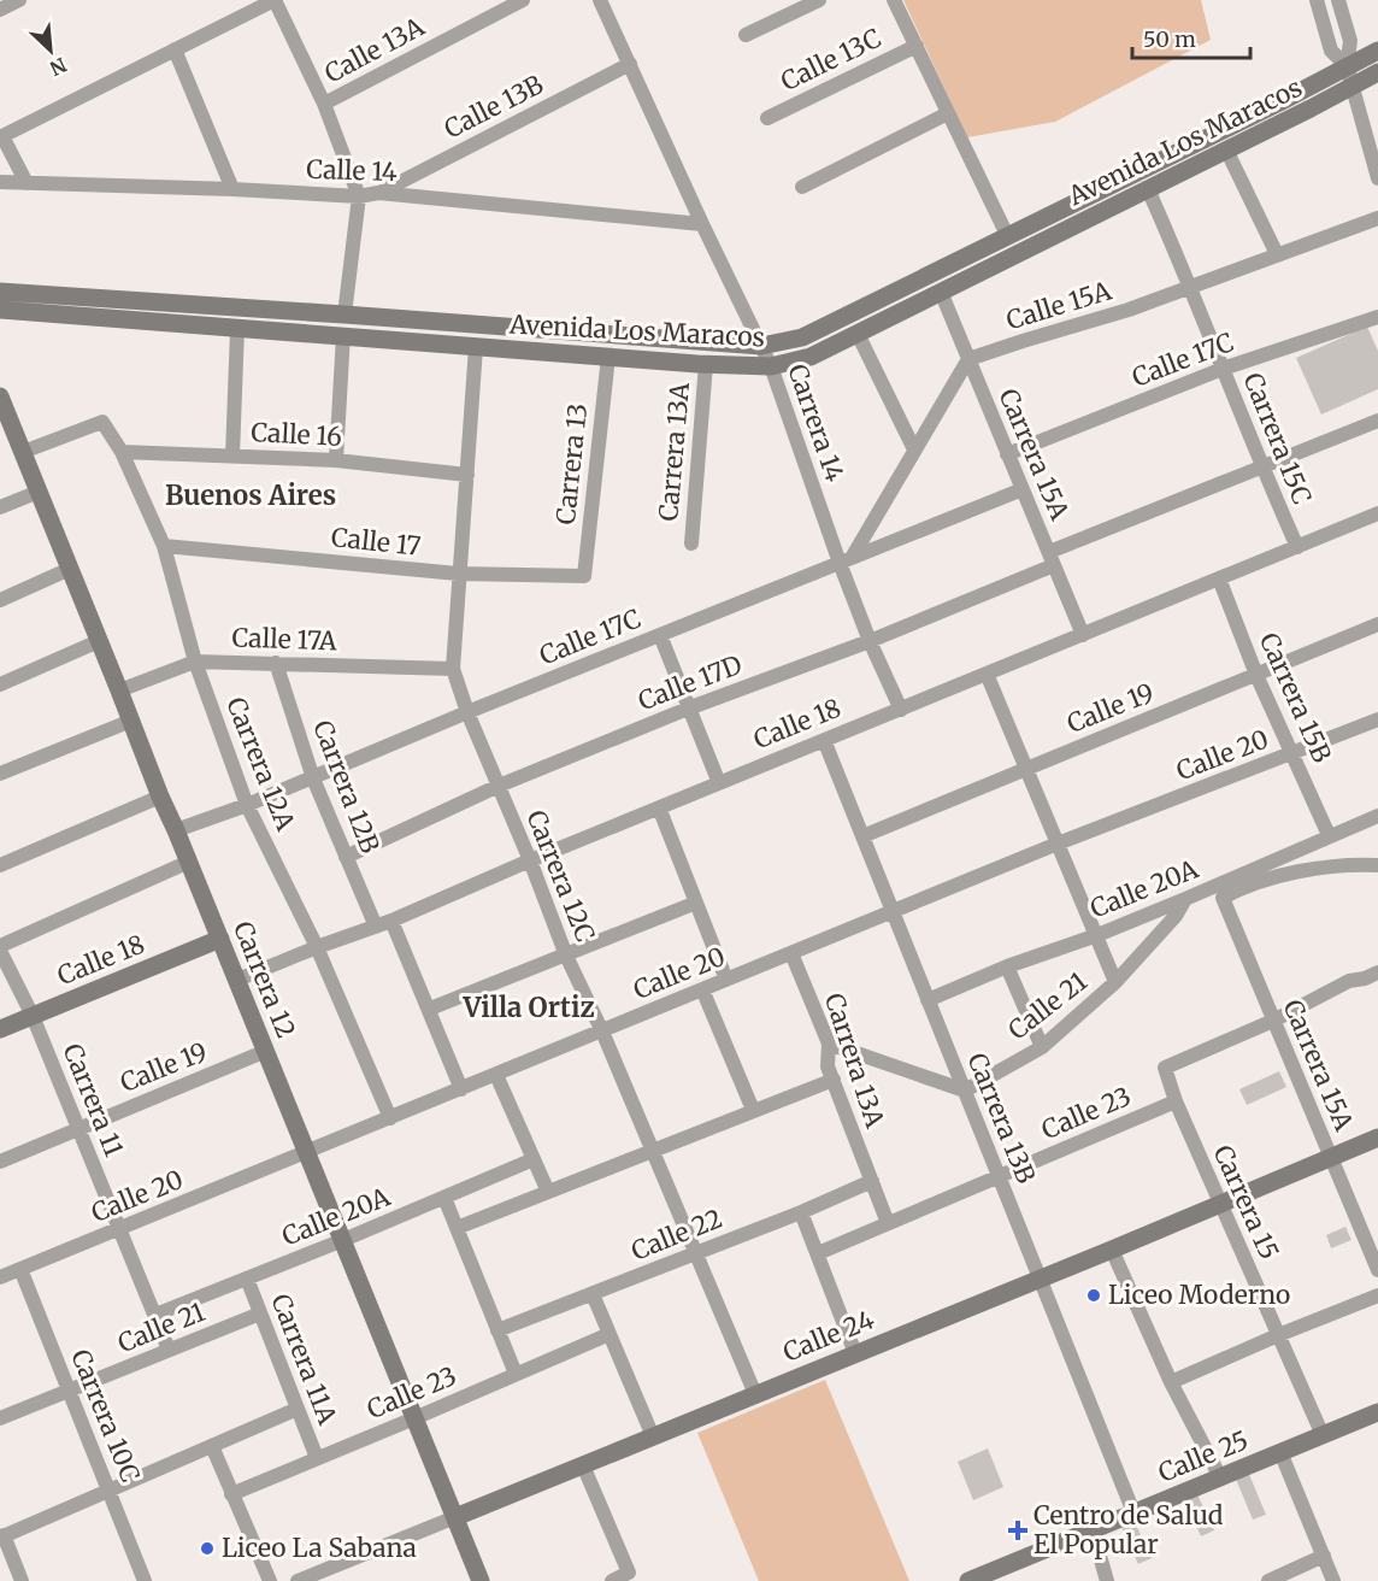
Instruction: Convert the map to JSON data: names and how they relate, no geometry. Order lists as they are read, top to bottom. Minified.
{"streets":{"street":["Calle 13A","Calle 13C","Calle 13B","Avenida Los Maracos","Calle 14","Calle 15A","Calle 17C","Carrera 14","Calle 16","Carrera 15C","Carrera 13A","Carrera 15A","Carrera 13","Calle 17","Calle 17A","Calle 17D","Carrera 15B","Calle 19","Calle 18","Calle 20","Carrera 12A","Carrera 12B","Carrera 12C","Calle 20A","Carrera 12","Calle 21","Carrera 11","Calle 23","Carrera 13B","Carrera 15","Calle 22","Calle 24","Carrera 11A","Carrera 10C","Calle 25"]},"crossings":[["Calle 13B","Calle 14"],["Calle 13B","Carrera 14"],["Avenida Los Maracos","Carrera 14"],["Avenida Los Maracos","Carrera 15C"],["Avenida Los Maracos","Carrera 13A"],["Avenida Los Maracos","Carrera 15A"],["Avenida Los Maracos","Carrera 13"],["Avenida Los Maracos","Carrera 12C"],["Calle 14","Carrera 14"],["Calle 15A","Carrera 15C"],["Calle 15A","Carrera 15A"],["Calle 17C","Carrera 14"],["Calle 17C","Carrera 15C"],["Calle 17C","Carrera 15A"],["Calle 17C","Carrera 12A"],["Calle 17C","Carrera 12B"],["Calle 17C","Carrera 12C"],["Calle 17C","Carrera 12"],["Carrera 14","Calle 17D"],["Carrera 14","Calle 18"],["Calle 16","Carrera 12A"],["Calle 16","Carrera 12C"],["Carrera 15C","Calle 17D"],["Carrera 15C","Calle 18"],["Carrera 13A","Calle 20"],["Carrera 13A","Calle 23"],["Carrera 13A","Calle 22"],["Carrera 15A","Calle 17D"],["Carrera 15A","Calle 18"],["Carrera 15A","Carrera 15"],["Carrera 15A","Calle 24"],["Carrera 13","Calle 17"],["Calle 17","Carrera 12A"],["Calle 17","Carrera 12C"],["Calle 17A","Carrera 12A"],["Calle 17A","Carrera 12B"],["Calle 17A","Carrera 12C"],["Calle 17A","Carrera 12"],["Calle 17D","Carrera 12B"],["Calle 17D","Carrera 12C"],["Carrera 15B","Calle 19"],["Carrera 15B","Calle 18"],["Carrera 15B","Calle 20"],["Carrera 15B","Calle 20A"],["Calle 19","Carrera 12"],["Calle 19","Carrera 11"],["Calle 19","Carrera 13B"],["Calle 18","Carrera 12A"],["Calle 18","Carrera 12B"],["Calle 18","Carrera 12C"],["Calle 18","Carrera 12"],["Calle 18","Carrera 11"],["Calle 18","Carrera 13B"],["Calle 20","Carrera 12A"],["Calle 20","Carrera 12C"],["Calle 20","Carrera 12"],["Calle 20","Carrera 11"],["Calle 20","Carrera 13B"],["Calle 20","Carrera 10C"],["Carrera 12A","Carrera 12"],["Carrera 12C","Calle 22"],["Carrera 12C","Calle 24"],["Calle 20A","Carrera 12"],["Calle 20A","Calle 21"],["Calle 20A","Carrera 11"],["Calle 20A","Carrera 13B"],["Calle 20A","Carrera 11A"],["Carrera 12","Calle 23"],["Carrera 12","Calle 24"],["Calle 21","Carrera 11"],["Calle 21","Carrera 13B"],["Calle 21","Carrera 11A"],["Calle 21","Carrera 10C"],["Calle 23","Carrera 13B"],["Calle 23","Carrera 15"],["Calle 23","Carrera 11A"],["Carrera 13B","Calle 24"],["Carrera 13B","Calle 25"],["Carrera 15","Calle 24"],["Carrera 15","Calle 25"]],"districts":["Buenos Aires","Villa Ortiz"],"places":{"other":["Liceo Moderno","Liceo La Sabana"],"health":["Centro de Salud El Popular"]},"scale_bar":"50 m","north":"bottom right"}
